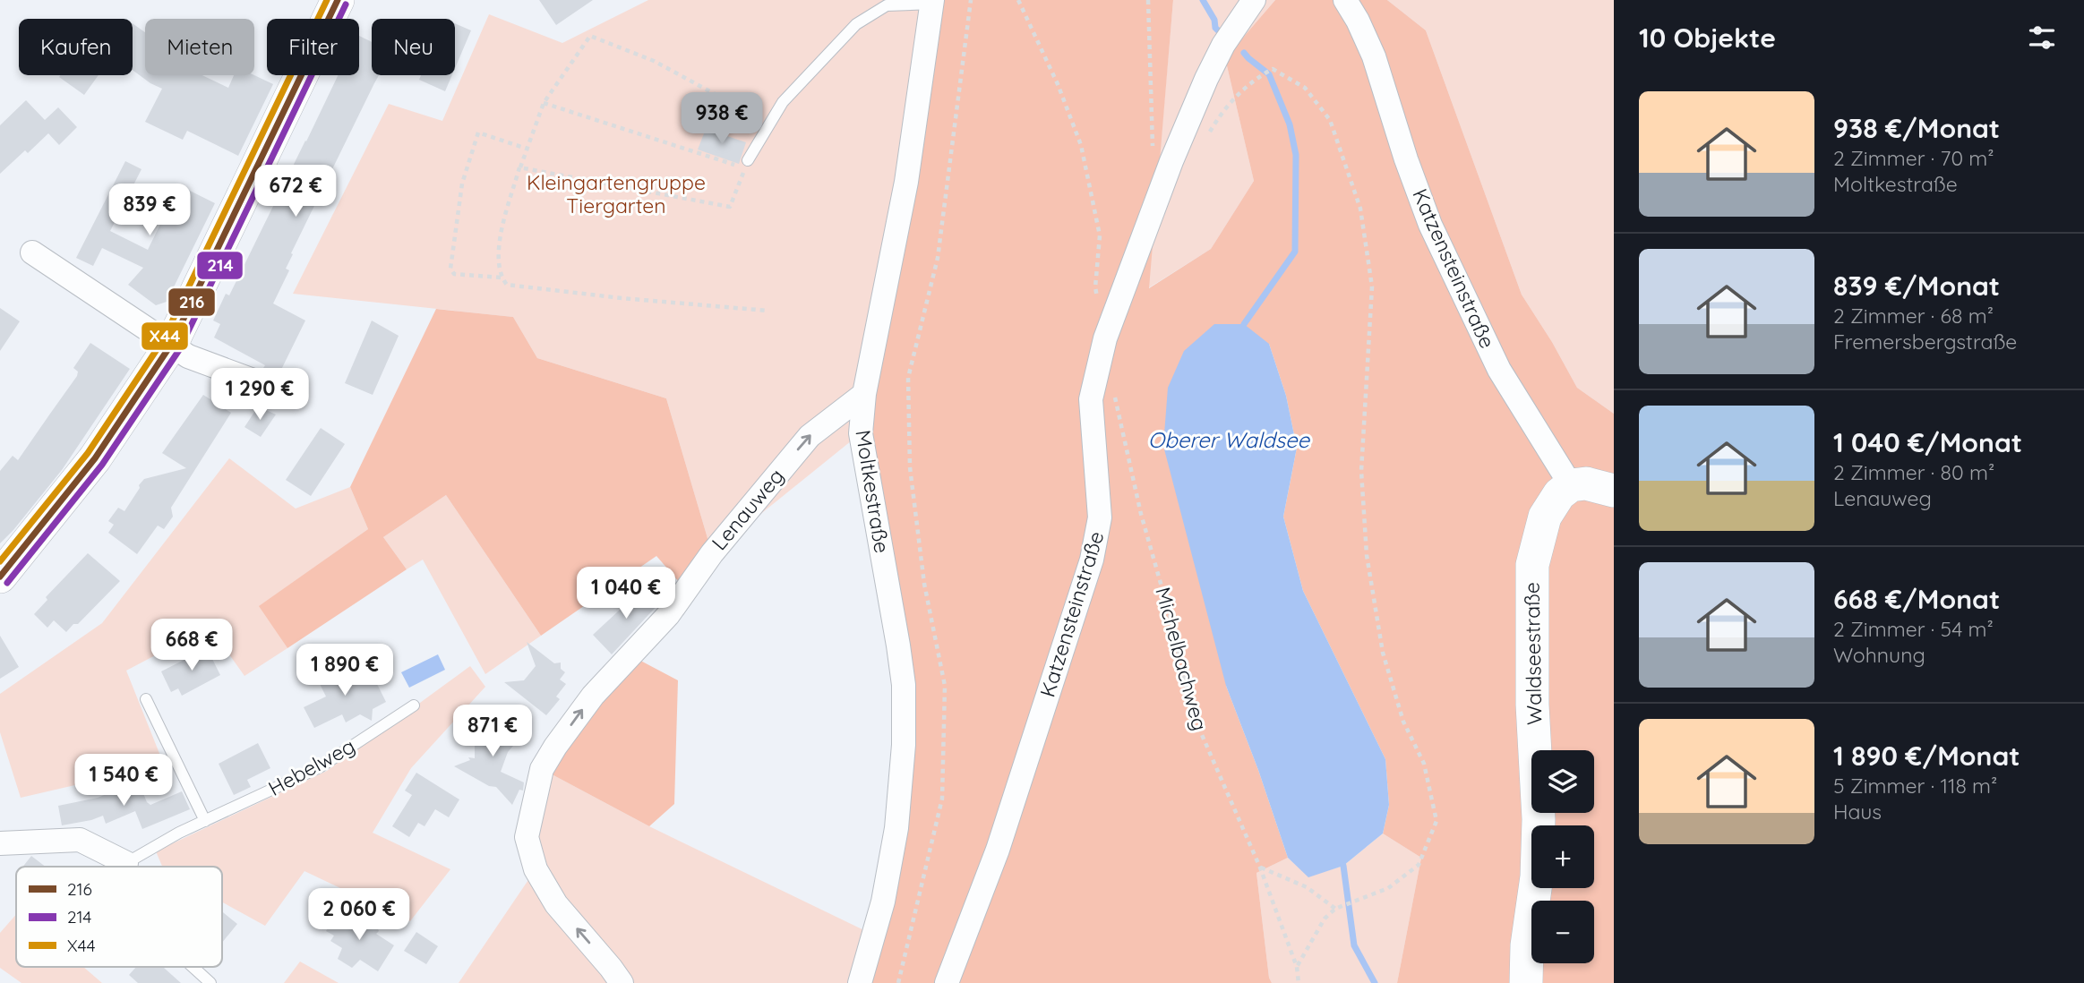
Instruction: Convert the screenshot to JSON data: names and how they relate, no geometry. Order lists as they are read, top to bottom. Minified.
{"streets":{"main road":["Waldseestraße"],"street":["Katzensteinstraße","Moltkestraße","Lenauweg"],"lane":["Hebelweg"],"path":["Michelbachweg"]},"crossings":[["Katzensteinstraße","Waldseestraße"],["Moltkestraße","Lenauweg"]],"one_way":["Lenauweg"],"water":["Oberer Waldsee"],"parks":["Kleingartengruppe Tiergarten"],"lines":["transit line 216","transit line X44","transit line 214"],"legend":["216","214","X44"],"page":{"heading":"10 Objekte","chip":["Kaufen","Mieten","Filter","Neu"],"list":[{"name":"938 €/Monat","note":"2 Zimmer · 70 m² · Moltkestraße"},{"name":"839 €/Monat","note":"2 Zimmer · 68 m² · Fremersbergstraße"},{"name":"1 040 €/Monat","note":"2 Zimmer · 80 m² · Lenauweg"},{"name":"668 €/Monat","note":"2 Zimmer · 54 m² · Wohnung"},{"name":"1 890 €/Monat","note":"5 Zimmer · 118 m² · Haus"}],"price":["938 €","672 €","839 €","1 290 €","1 040 €","668 €","1 890 €","871 €","1 540 €","2 060 €"],"map_buttons":["+","−"]}}
